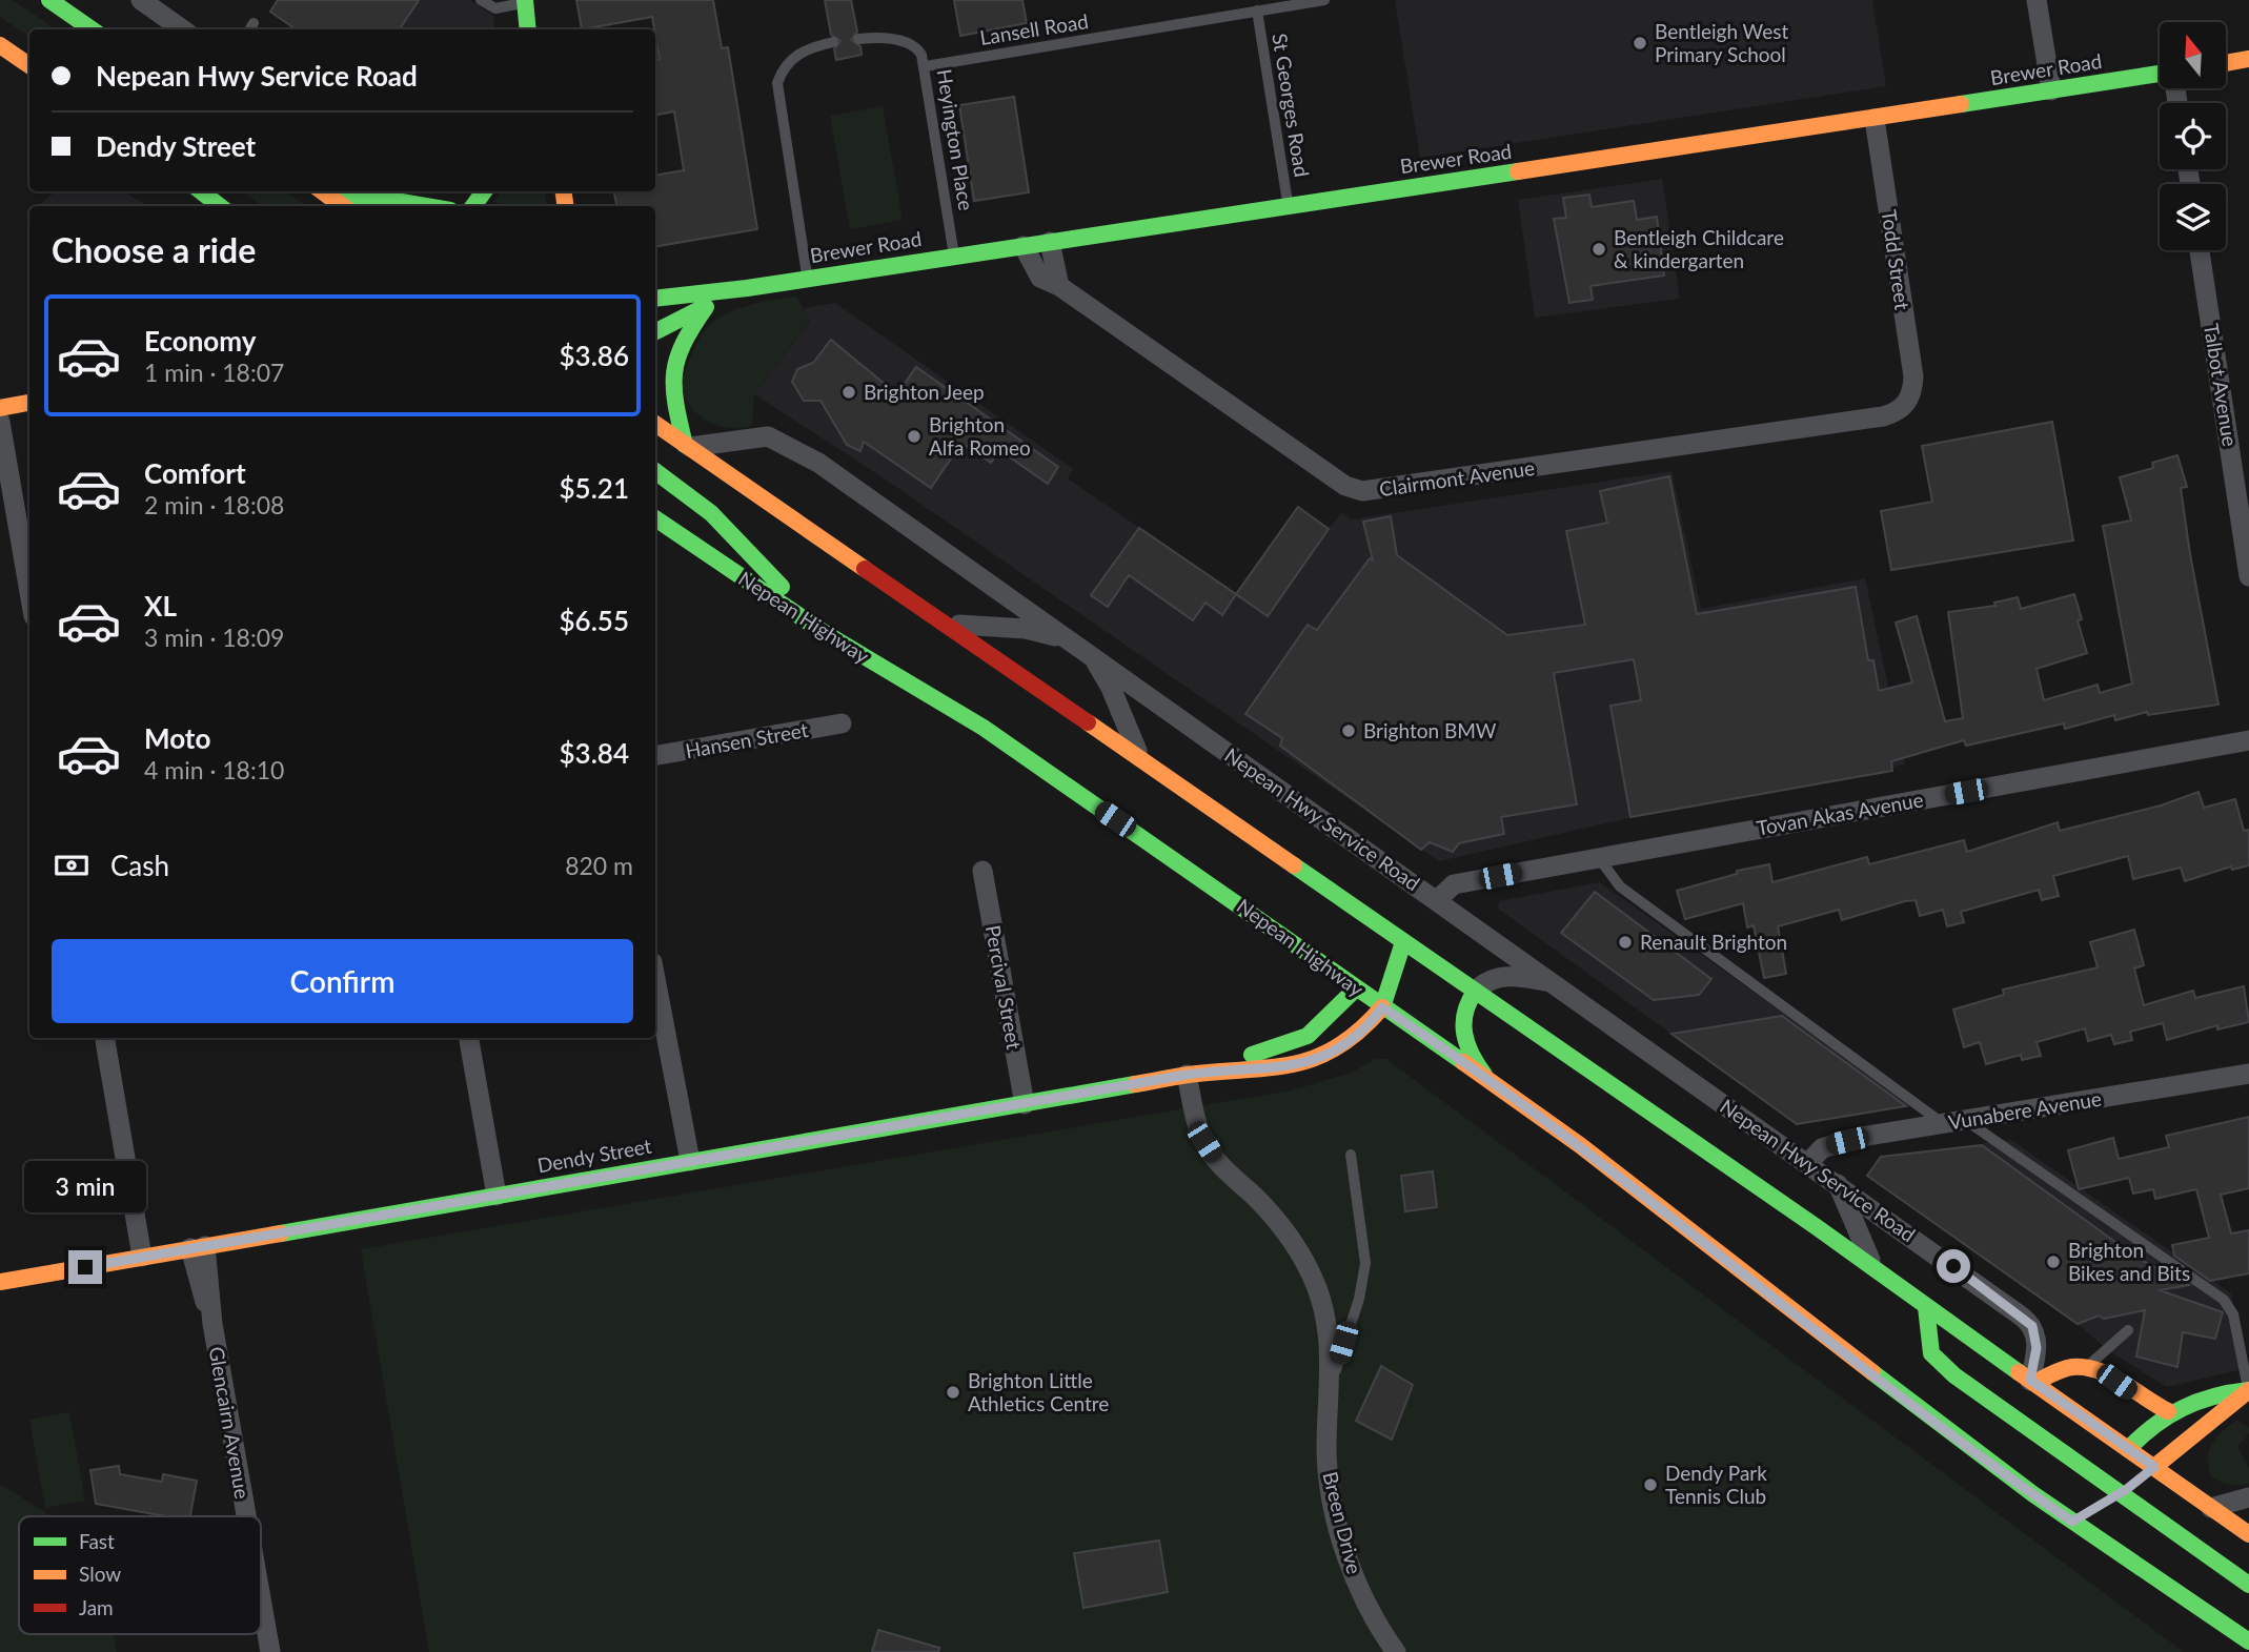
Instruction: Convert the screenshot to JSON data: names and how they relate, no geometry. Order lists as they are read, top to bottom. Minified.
{"streets":{"main road":["Brewer Road","Nepean Highway","Dendy Street"],"street":["Todd Street","Talbot Avenue","Clairmont Avenue","Hansen Street","Tovan Akas Avenue","Nepean Hwy Service Road","Percival Street","Vunabere Avenue","Glencairn Avenue","Breen Drive"],"lane":["Lansell Road","St Georges Road","Heyington Place"]},"crossings":[["Lansell Road","St Georges Road"],["Lansell Road","Heyington Place"],["Brewer Road","St Georges Road"],["Brewer Road","Heyington Place"],["Brewer Road","Todd Street"],["Brewer Road","Clairmont Avenue"],["Todd Street","Clairmont Avenue"],["Nepean Highway","Nepean Hwy Service Road"],["Nepean Highway","Dendy Street"],["Tovan Akas Avenue","Nepean Hwy Service Road"],["Nepean Hwy Service Road","Vunabere Avenue"],["Percival Street","Dendy Street"],["Dendy Street","Glencairn Avenue"],["Dendy Street","Breen Drive"]],"places":["Bentleigh West Primary School","Bentleigh Childcare & kindergarten","Brighton Jeep","Brighton Alfa Romeo","Brighton BMW","Renault Brighton","Brighton Bikes and Bits","Brighton Little Athletics Centre","Dendy Park Tennis Club"],"legend":["Fast","Slow","Jam"],"north":"top","page":{"banner":["Nepean Hwy Service Road","Dendy Street"],"heading":"Choose a ride","list":[{"name":"Economy","note":"1 min · 18:07","value":"$3.86"},{"name":"Comfort","note":"2 min · 18:08","value":"$5.21"},{"name":"XL","note":"3 min · 18:09","value":"$6.55"},{"name":"Moto","note":"4 min · 18:10","value":"$3.84"}],"pay":["Cash","820 m"],"buttons":"Confirm","bubble":"3 min"}}
